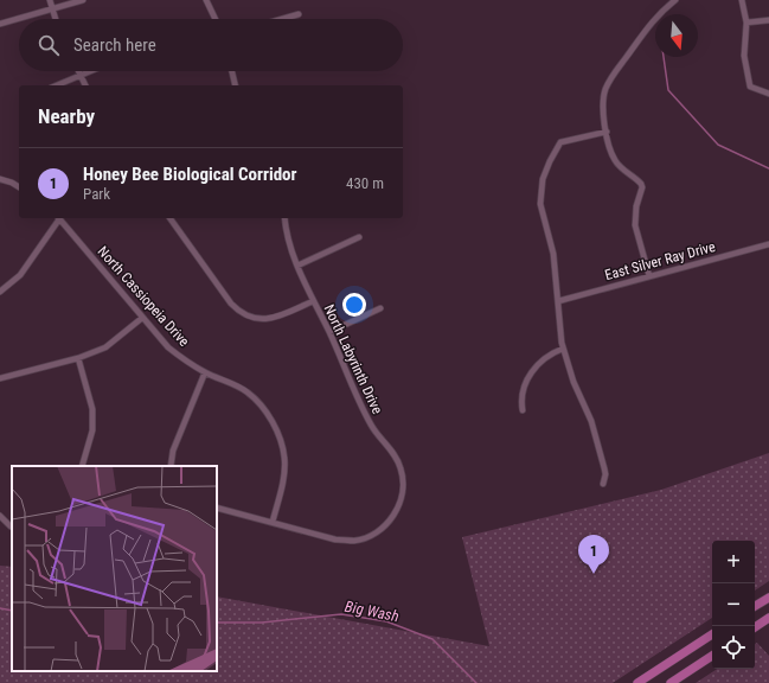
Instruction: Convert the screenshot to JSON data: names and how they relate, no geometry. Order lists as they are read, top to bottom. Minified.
{"streets":{"street":["East Silver Ray Drive","North Cassiopeia Drive","North Labyrinth Drive"]},"crossings":[["North Cassiopeia Drive","North Labyrinth Drive"]],"water":["Big Wash"],"north":"bottom","page":{"search":"Search here","heading":"Nearby","list":[{"mark":"1","name":"Honey Bee Biological Corridor","note":"Park","value":"430 m"}],"pins":"1","map_buttons":["+","−"]}}
